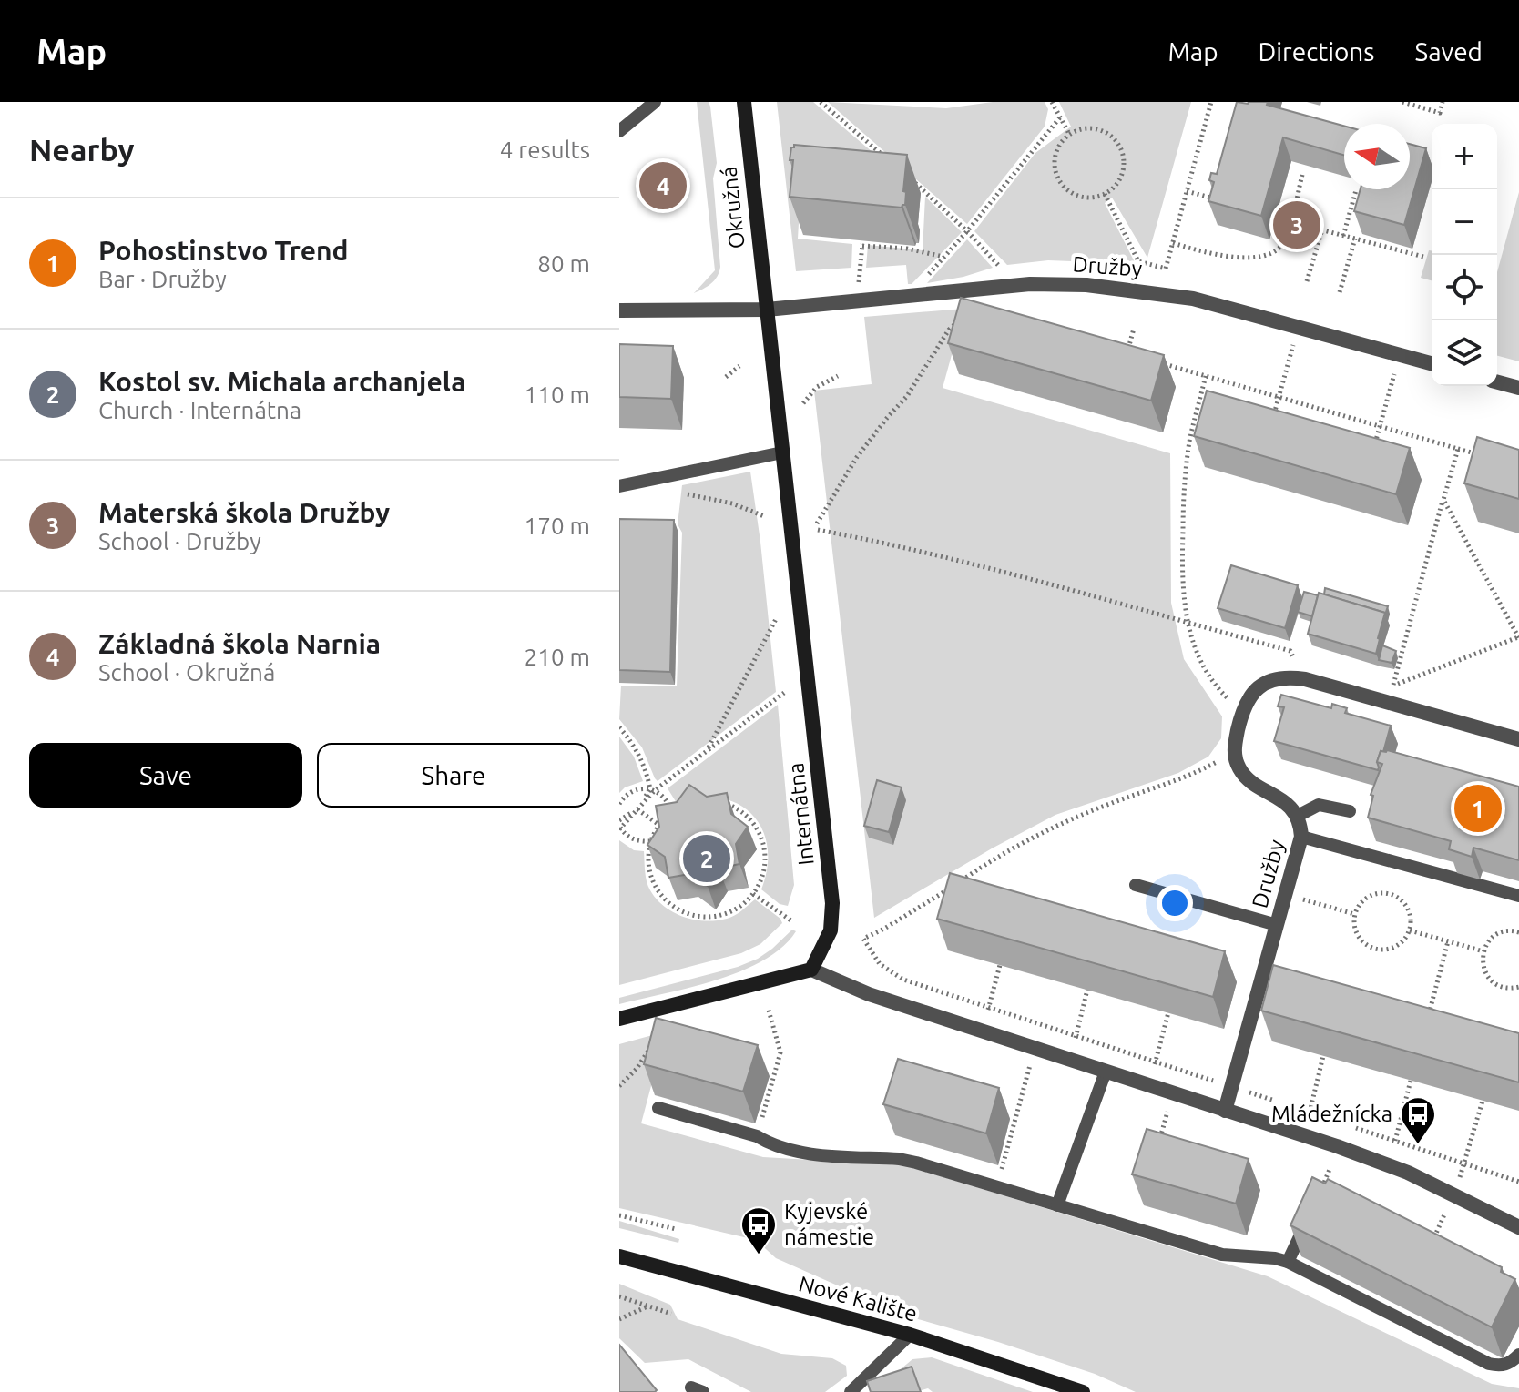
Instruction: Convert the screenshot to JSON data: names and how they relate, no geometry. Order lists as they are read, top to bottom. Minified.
{"streets":{"street":["Okružná","Družby","Internátna","Nové Kalište"]},"crossings":[["Okružná","Družby"],["Okružná","Internátna"],["Družby","Internátna"]],"places":{"bus stop":["Mládežnícka","Kyjevské námestie"]},"north":"left","page":{"header":"Map","nav":["Map","Directions","Saved"],"heading":["Nearby","4 results"],"map_buttons":["+","−"],"pins":["4","3","1","2"],"list":[{"mark":"1","name":"Pohostinstvo Trend","note":"Bar · Družby","value":"80 m"},{"mark":"2","name":"Kostol sv. Michala archanjela","note":"Church · Internátna","value":"110 m"},{"mark":"3","name":"Materská škola Družby","note":"School · Družby","value":"170 m"},{"mark":"4","name":"Základná škola Narnia","note":"School · Okružná","value":"210 m"}],"buttons":["Save","Share"]}}
